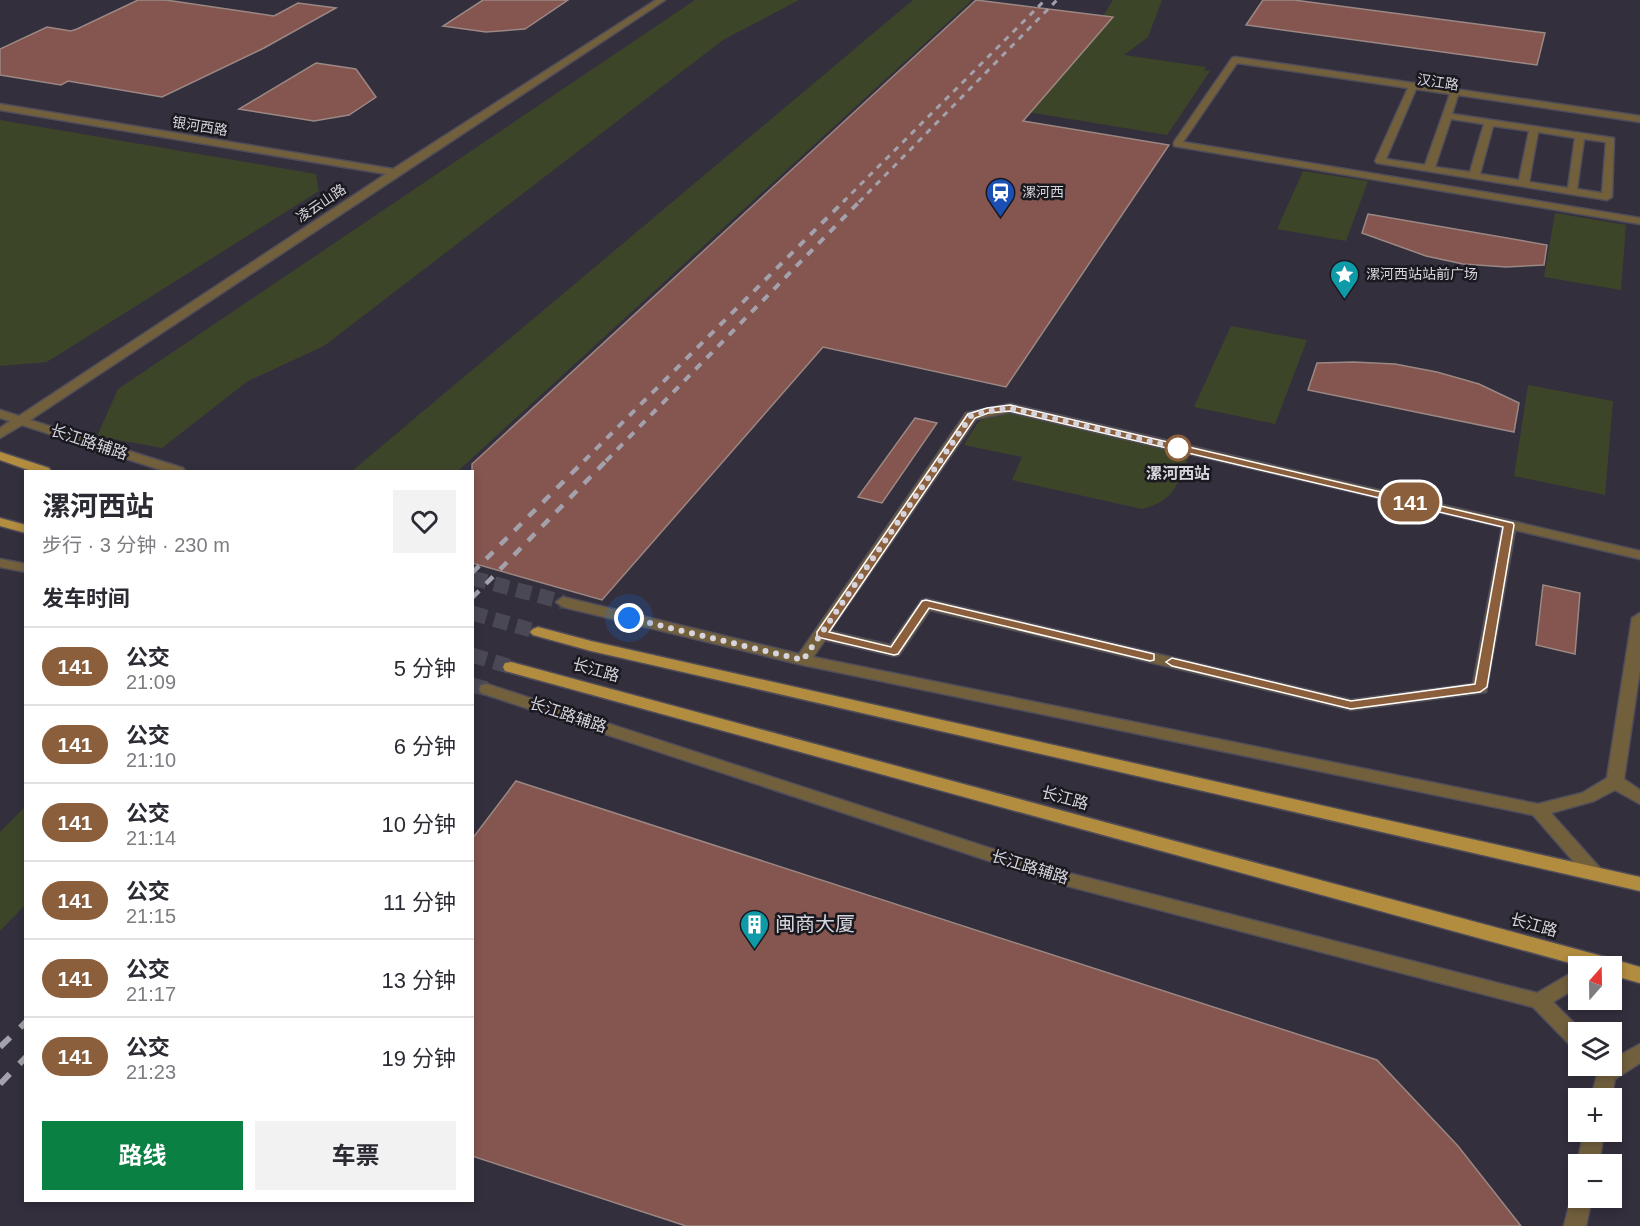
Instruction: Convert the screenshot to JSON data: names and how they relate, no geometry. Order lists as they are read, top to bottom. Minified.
{"streets":{"main road":["长江路"],"street":["汉江路","银河西路","凌云山路","长江路辅路"]},"crossings":[["银河西路","凌云山路"],["凌云山路","长江路辅路"]],"places":{"station":["漯河西"],"place":["漯河西站站前广场"],"other":["漯河西站"],"building":["闽商大厦"]},"lines":["bus line 141"],"north":"top","page":{"on_map":"141","heading":[["漯河西站","步行 · 3 分钟 · 230 m"],"发车时间"],"list":[{"mark":"141","name":"公交","note":"21:09","value":"5 分钟"},{"mark":"141","name":"公交","note":"21:10","value":"6 分钟"},{"mark":"141","name":"公交","note":"21:14","value":"10 分钟"},{"mark":"141","name":"公交","note":"21:15","value":"11 分钟"},{"mark":"141","name":"公交","note":"21:17","value":"13 分钟"},{"mark":"141","name":"公交","note":"21:23","value":"19 分钟"}],"map_buttons":["+","−"],"buttons":["路线","车票"]}}
